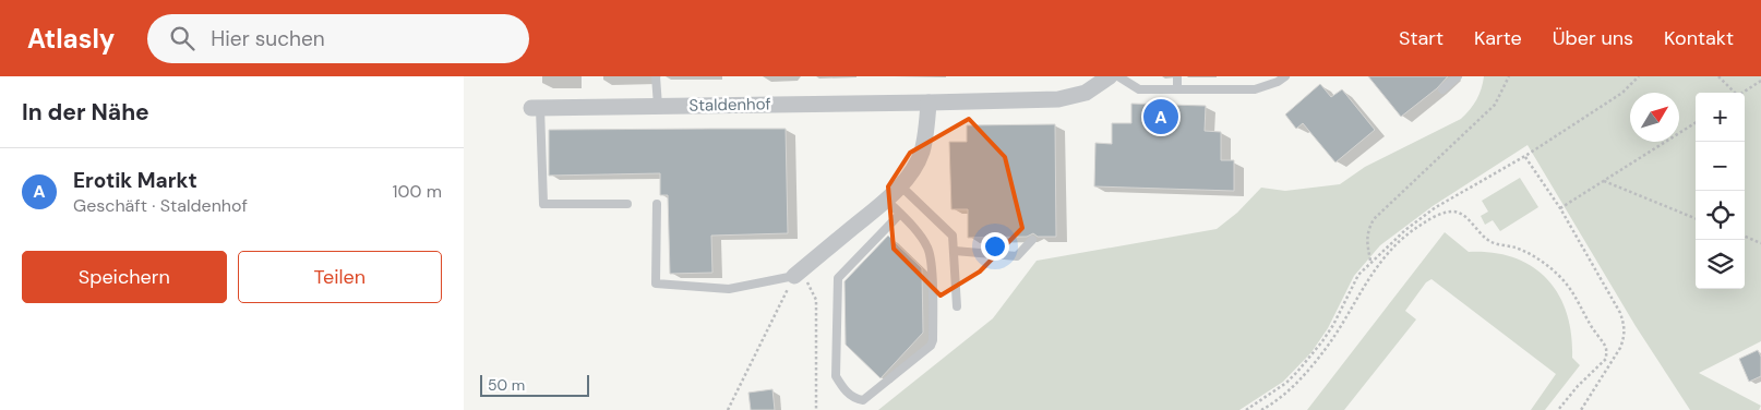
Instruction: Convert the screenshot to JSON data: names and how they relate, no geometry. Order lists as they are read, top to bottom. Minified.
{"streets":{"street":["Staldenhof"]},"scale_bar":"50 m","north":"top right","page":{"header":"Atlasly","search":"Hier suchen","nav":["Start","Karte","Über uns","Kontakt"],"heading":"In der Nähe","map_buttons":["+","−"],"pins":"A","list":[{"mark":"A","name":"Erotik Markt","note":"Geschäft · Staldenhof","value":"100 m"}],"buttons":["Speichern","Teilen"],"scale":"50 m"}}
